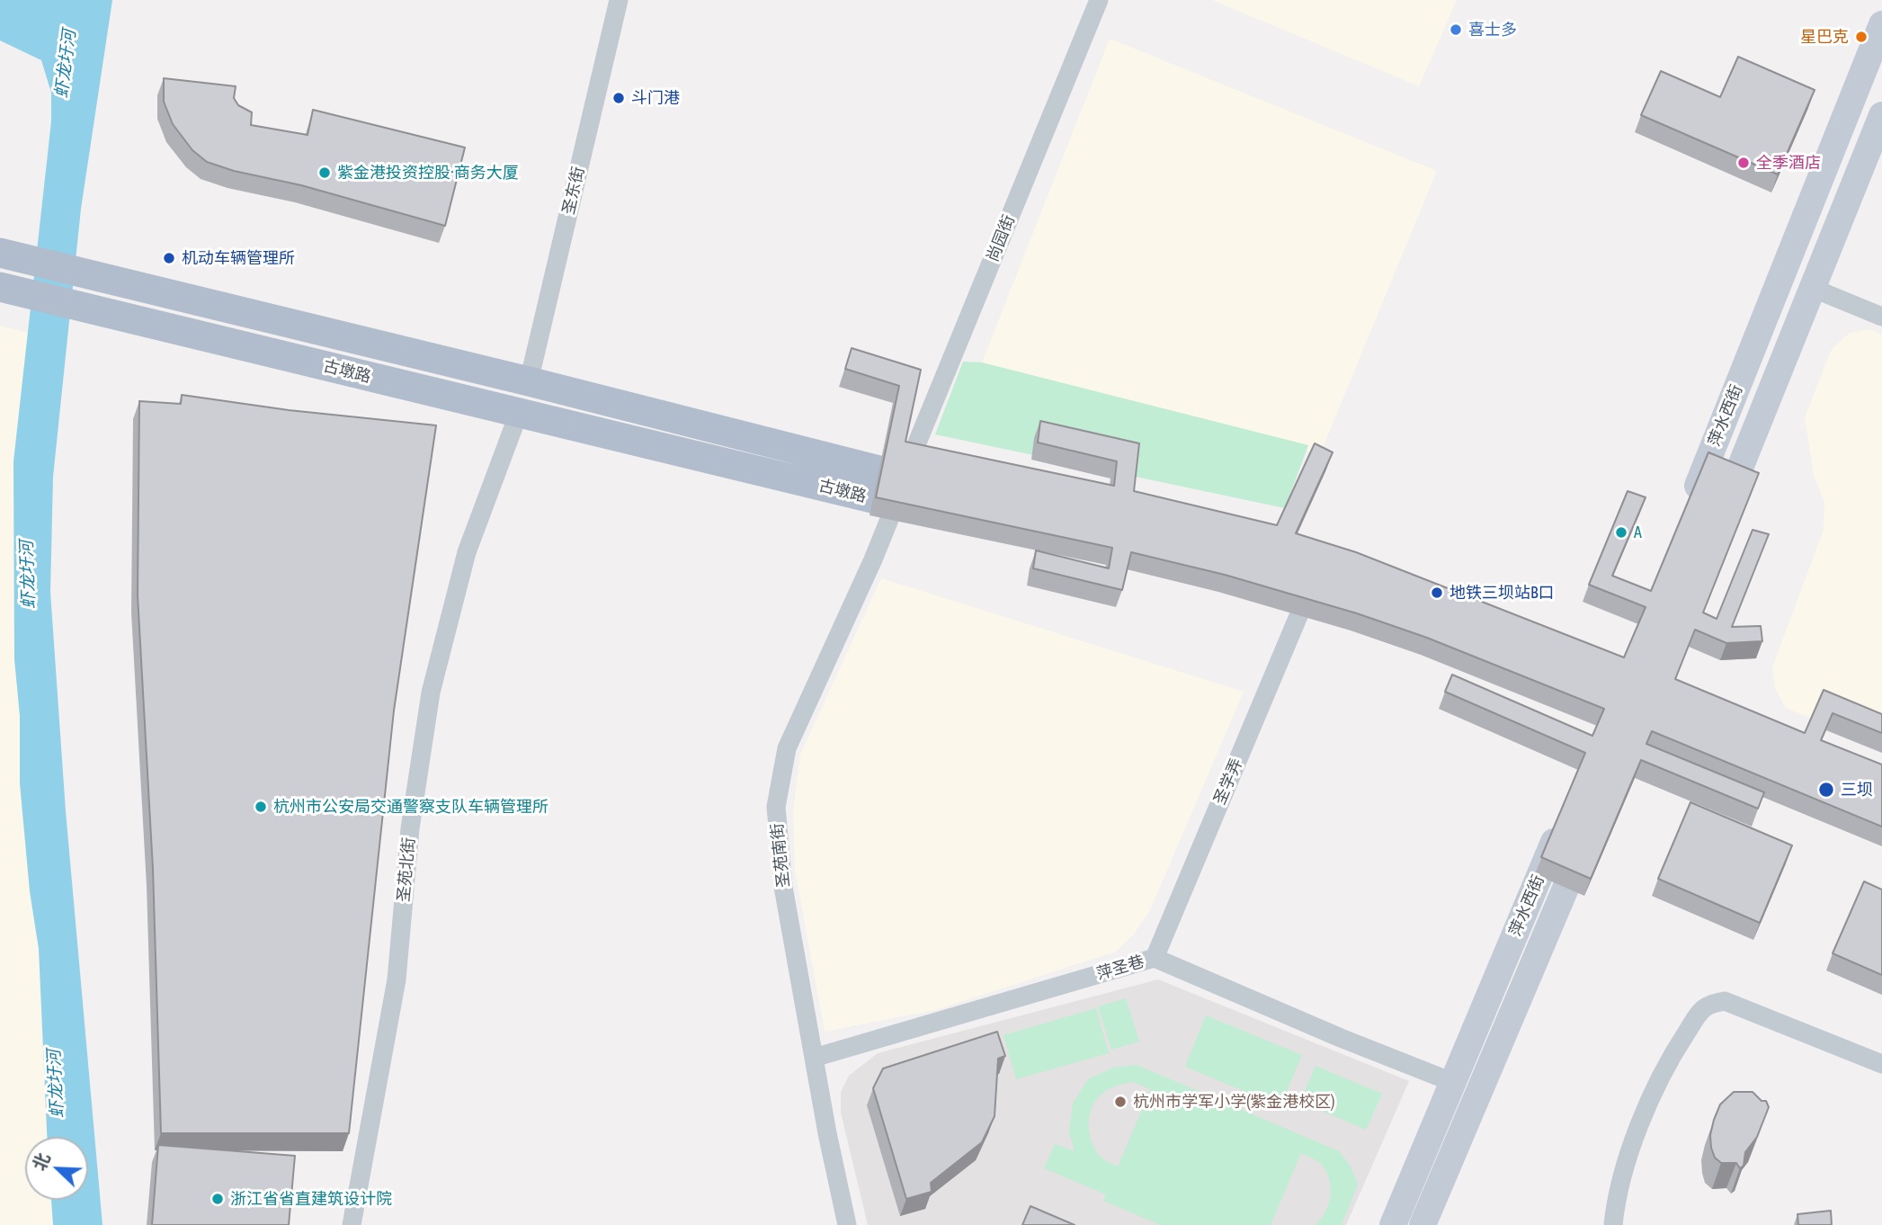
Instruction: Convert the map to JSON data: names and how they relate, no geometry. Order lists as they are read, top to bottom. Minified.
{"streets":{"main road":["古墩路","萍水西街"],"street":["圣东街","尚园街","圣学弄","圣苑南街","圣苑北街","萍圣巷"]},"crossings":[["圣东街","古墩路"],["尚园街","古墩路"],["尚园街","圣苑南街"],["古墩路","圣苑南街"],["古墩路","圣苑北街"],["萍水西街","萍圣巷"],["圣学弄","萍圣巷"],["圣苑南街","萍圣巷"]],"water":["虾龙圩河"],"places":["喜士多","星巴克","斗门港","全季酒店","紫金港投资控股·商务大厦","机动车辆管理所","A","地铁三坝站B口","三坝","杭州市公安局交通警察支队车辆管理所","杭州市学军小学(紫金港校区)","浙江省省直建筑设计院"],"north":"top left"}
